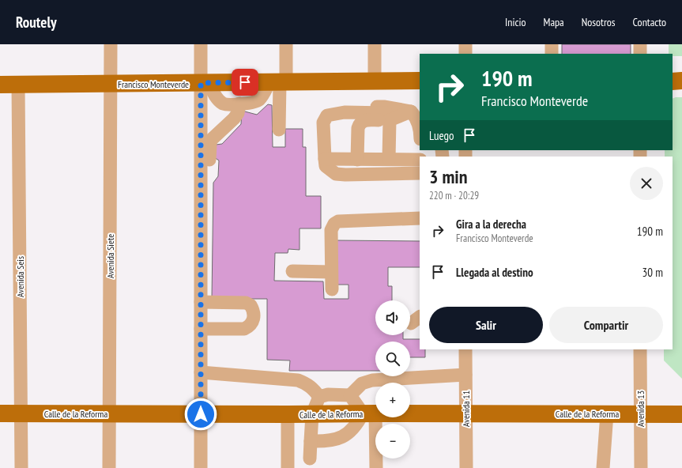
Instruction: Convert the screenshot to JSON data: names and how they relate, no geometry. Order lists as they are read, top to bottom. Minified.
{"streets":{"main road":["Francisco Monteverde","Calle de la Reforma"],"street":["Avenida Siete","Avenida Seis","Avenida 11","Avenida 13"]},"crossings":[["Francisco Monteverde","Avenida Siete"],["Francisco Monteverde","Avenida Seis"],["Avenida Siete","Calle de la Reforma"],["Avenida Seis","Calle de la Reforma"],["Avenida 11","Calle de la Reforma"],["Avenida 13","Calle de la Reforma"]],"page":{"header":"Routely","nav":["Inicio","Mapa","Nosotros","Contacto"],"turn":["190 m","Francisco Monteverde"],"then":"Luego","heading":["3 min","220 m · 20:29"],"list":[{"name":"Gira a la derecha","note":"Francisco Monteverde","value":"190 m"},{"name":"Llegada al destino","value":"30 m"}],"map_buttons":["+","−"],"buttons":["Salir","Compartir"]}}
